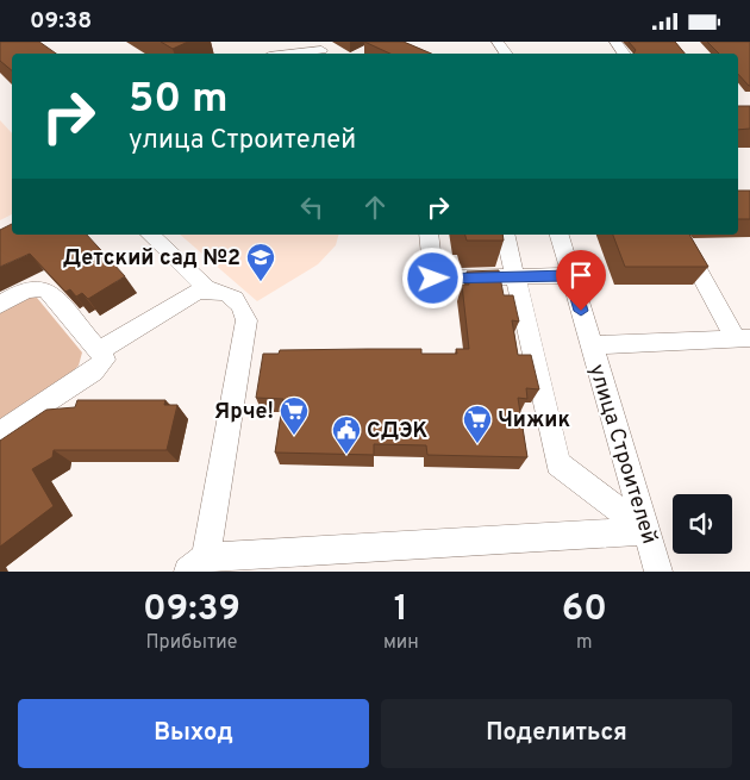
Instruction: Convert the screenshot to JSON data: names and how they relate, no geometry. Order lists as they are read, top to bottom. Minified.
{"streets":{"street":["улица Строителей"]},"places":{"school or university":["Детский сад №2"],"supermarket":["Ярче!","Чижик"],"public building":["СДЭК"]},"page":{"status":"09:38","turn":["50 m","улица Строителей"],"eta":["09:39","Прибытие","1","мин","60","m"],"buttons":["Выход","Поделиться"]}}
